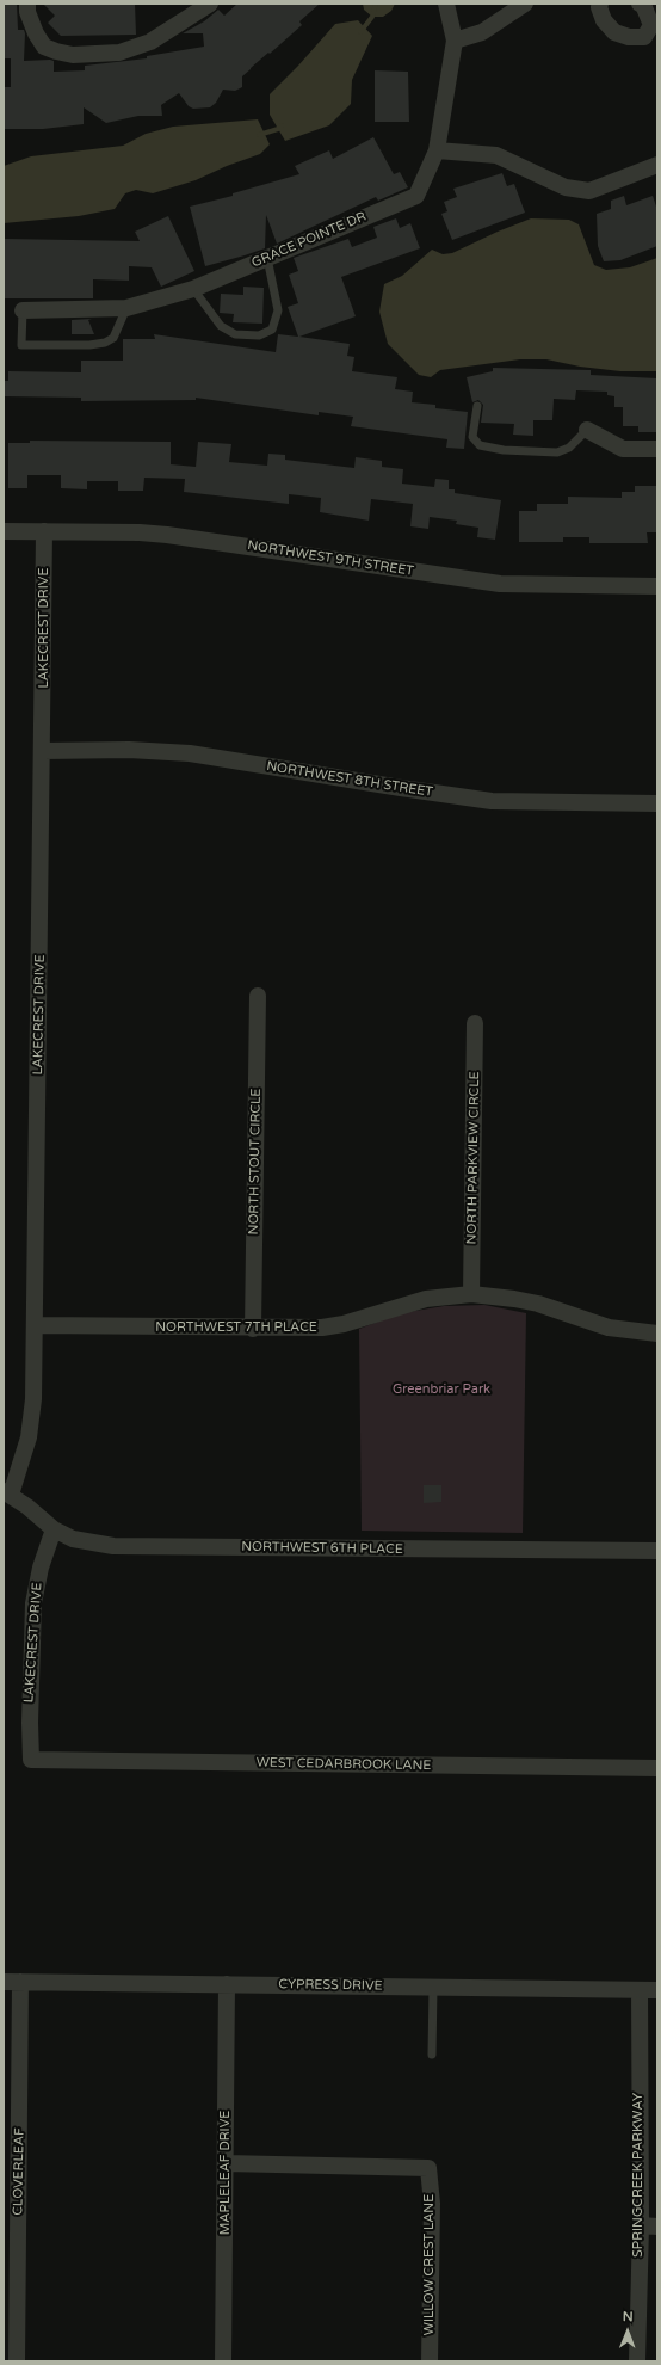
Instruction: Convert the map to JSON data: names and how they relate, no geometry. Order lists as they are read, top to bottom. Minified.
{"streets":{"street":["GRACE POINTE DR","NORTHWEST 9TH STREET","LAKECREST DRIVE","NORTHWEST 8TH STREET","NORTH PARKVIEW CIRCLE","NORTH STOUT CIRCLE","NORTHWEST 7TH PLACE","NORTHWEST 6TH PLACE","WEST CEDARBROOK LANE","CYPRESS DRIVE","CLOVERLEAF","MAPLELEAF DRIVE","SPRINGCREEK PARKWAY","WILLOW CREST LANE"]},"crossings":[["NORTHWEST 9TH STREET","LAKECREST DRIVE"],["LAKECREST DRIVE","NORTHWEST 8TH STREET"],["LAKECREST DRIVE","NORTHWEST 7TH PLACE"],["LAKECREST DRIVE","NORTHWEST 6TH PLACE"],["LAKECREST DRIVE","WEST CEDARBROOK LANE"],["NORTH PARKVIEW CIRCLE","NORTHWEST 7TH PLACE"],["NORTH STOUT CIRCLE","NORTHWEST 7TH PLACE"],["CYPRESS DRIVE","CLOVERLEAF"],["CYPRESS DRIVE","MAPLELEAF DRIVE"],["CYPRESS DRIVE","SPRINGCREEK PARKWAY"],["MAPLELEAF DRIVE","WILLOW CREST LANE"]],"parks":["Greenbriar Park"],"north":"top"}
